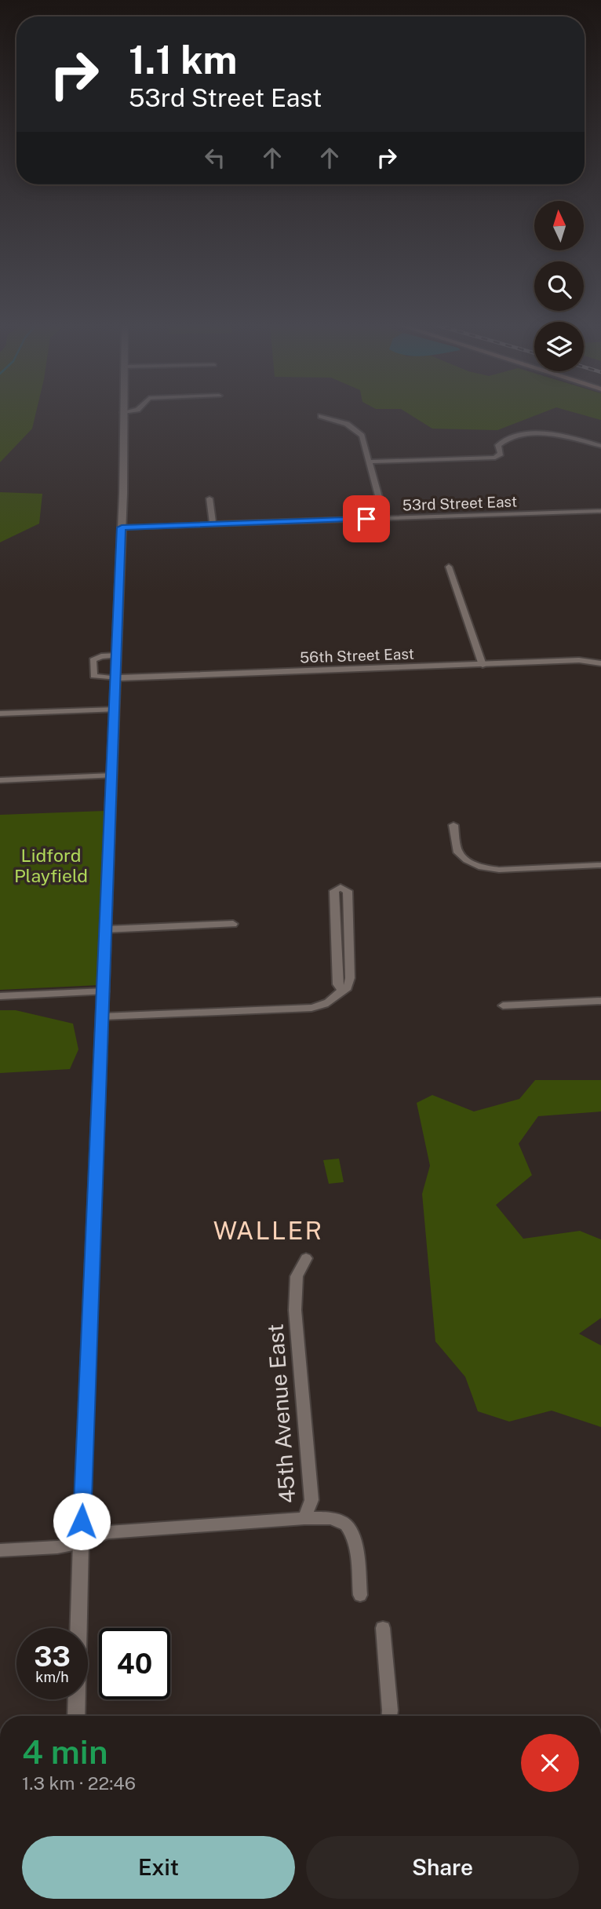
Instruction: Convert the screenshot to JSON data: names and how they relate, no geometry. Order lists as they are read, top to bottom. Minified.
{"streets":{"street":["53rd Street East","56th Street East","45th Avenue East"]},"districts":["WALLER"],"parks":["Lidford Playfield"],"north":"top","page":{"turn":["1.1 km","53rd Street East"],"speed":"33 km/h","limit":"40","heading":["4 min","1.3 km · 22:46"],"buttons":["Exit","Share"]}}
